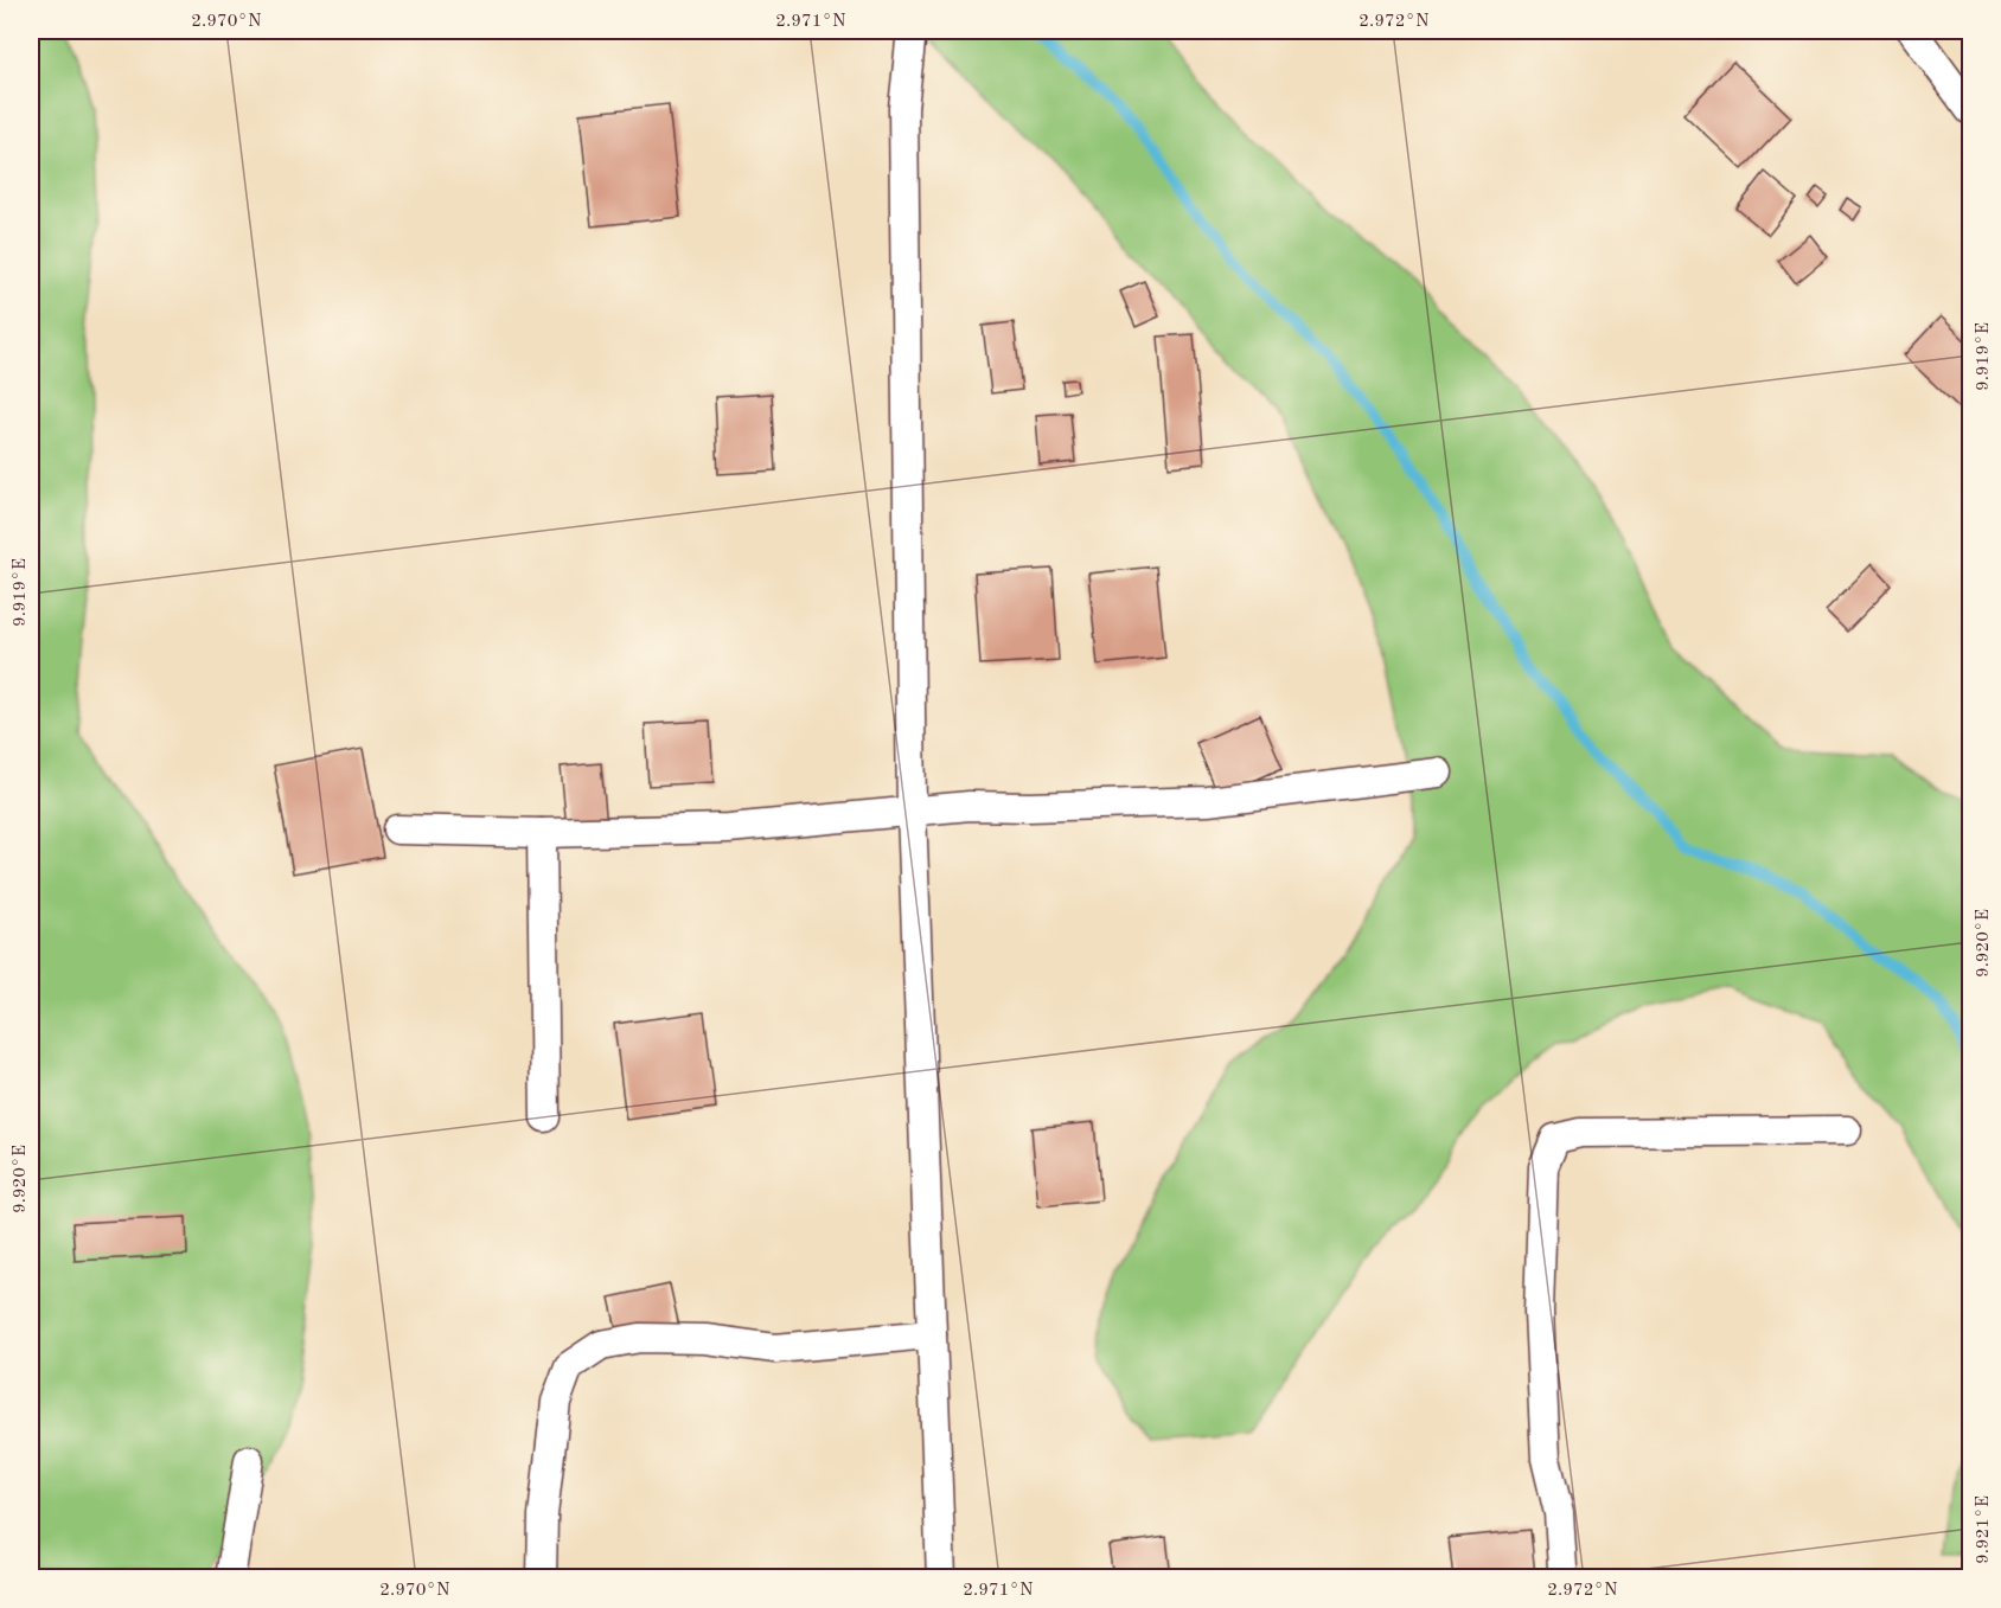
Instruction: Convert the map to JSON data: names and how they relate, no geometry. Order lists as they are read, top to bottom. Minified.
{"coordinates":["2.970°N","2.971°N","2.972°N","9.919°E","9.920°E","9.921°E"]}
